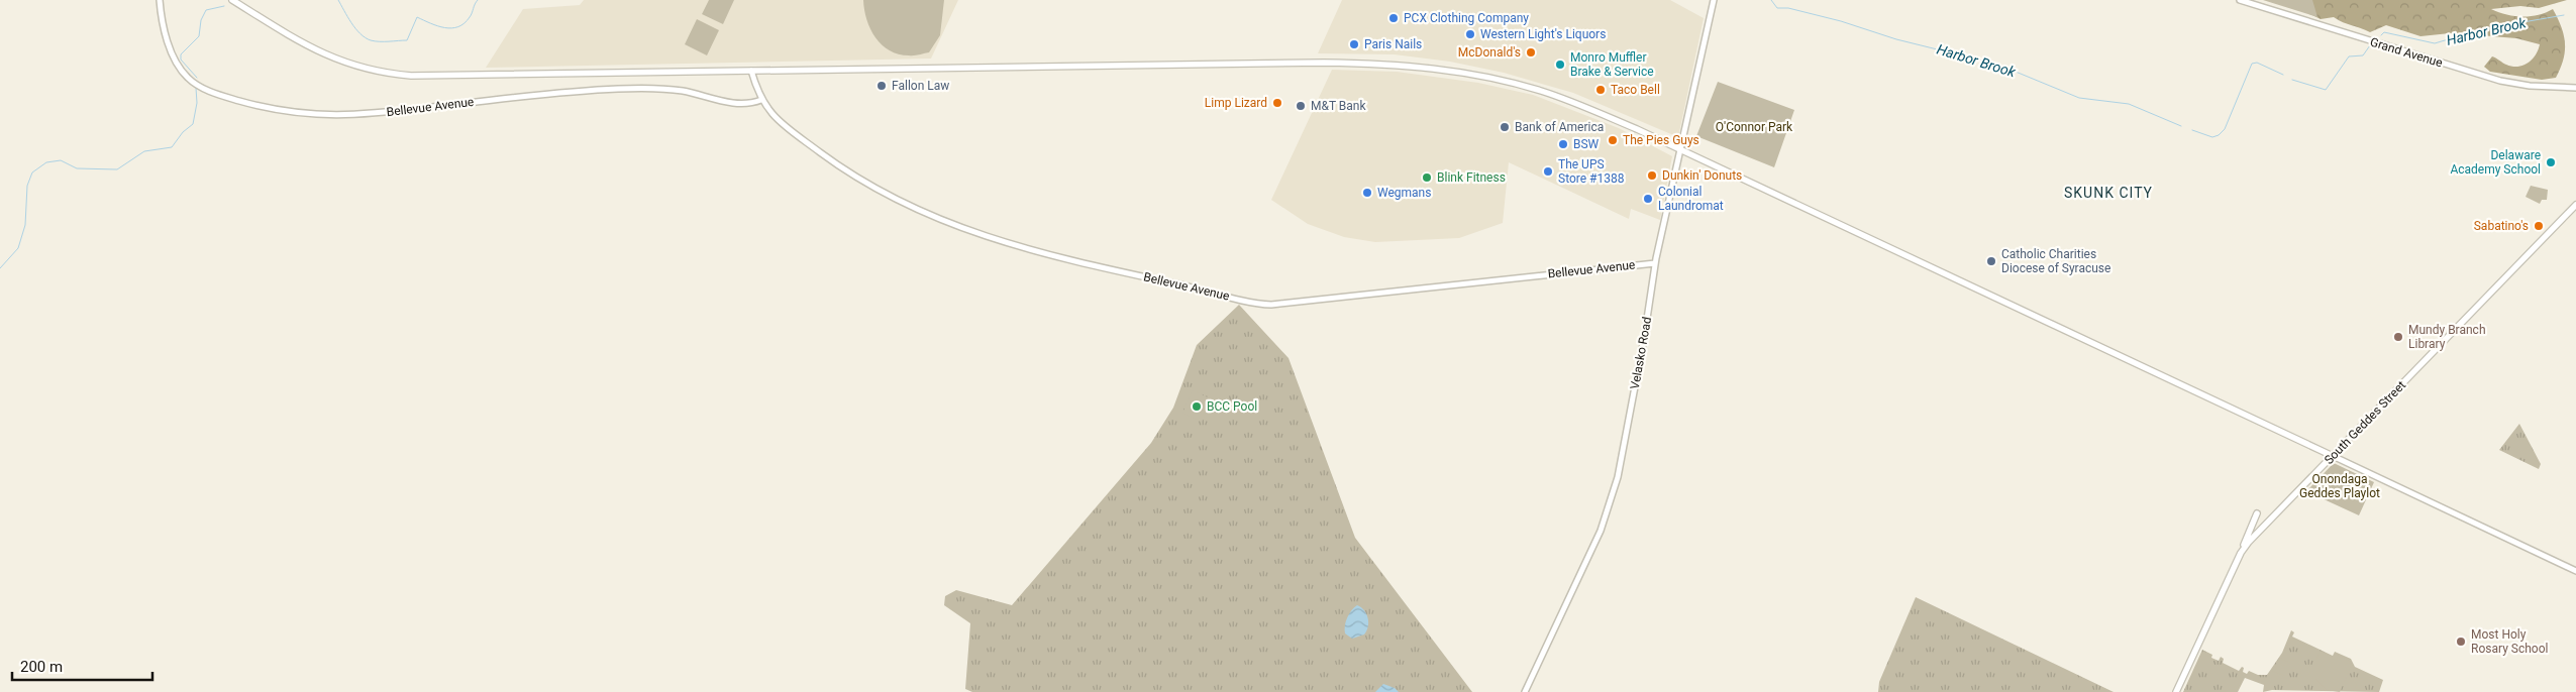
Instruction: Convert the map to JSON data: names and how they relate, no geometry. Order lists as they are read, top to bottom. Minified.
{"streets":{"main road":["South Geddes Street"],"street":["Grand Avenue","Bellevue Avenue","Velasko Road"]},"crossings":[["Bellevue Avenue","Velasko Road"]],"districts":["SKUNK CITY"],"water":["Harbor Brook"],"parks":["O'Connor Park","Onondaga Geddes Playlot"],"places":["PCX Clothing Company","Western Light's Liquors","Paris Nails","McDonald's","Monro Muffler Brake & Service","Fallon Law","Taco Bell","Limp Lizard","M&T Bank","Bank of America","The Pies Guys","BSW","Delaware Academy School","The UPS Store #1388","Dunkin' Donuts","Blink Fitness","Wegmans","Colonial Laundromat","Sabatino's","Catholic Charities Diocese of Syracuse","Mundy Branch Library","BCC Pool","Most Holy Rosary School"],"scale_bar":"200 m"}
